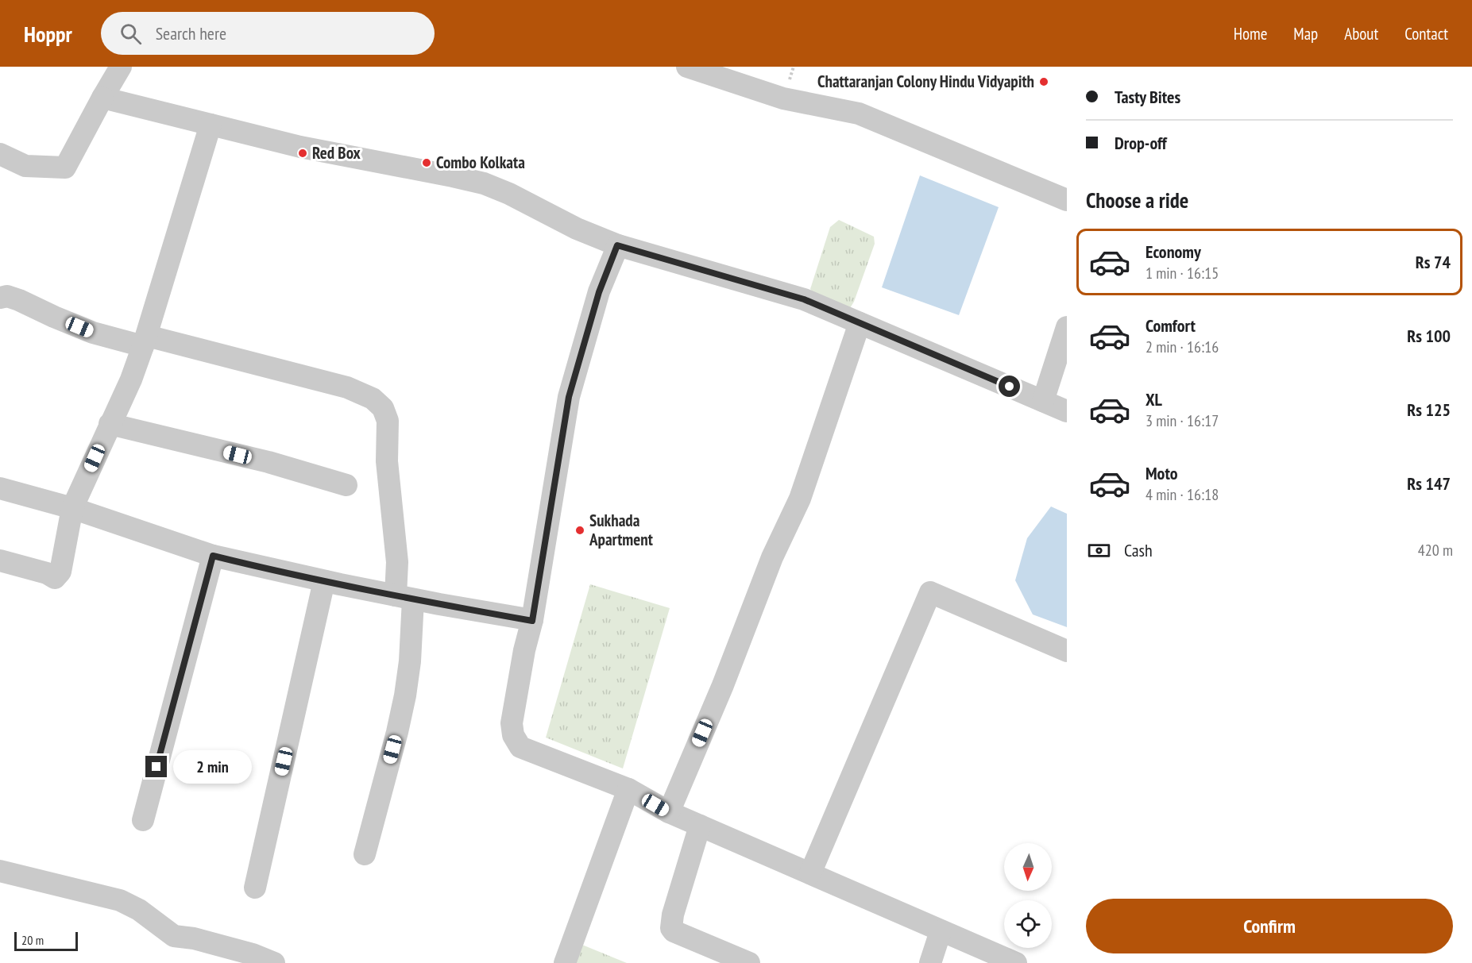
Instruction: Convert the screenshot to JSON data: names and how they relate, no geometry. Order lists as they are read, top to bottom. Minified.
{"places":["Chattaranjan Colony Hindu Vidyapith","Red Box","Combo Kolkata","Sukhada Apartment"],"scale_bar":"20 m","north":"bottom","page":{"header":"Hoppr","search":"Search here","nav":["Home","Map","About","Contact"],"banner":["Tasty Bites","Drop-off"],"heading":"Choose a ride","list":[{"name":"Economy","note":"1 min · 16:15","value":"Rs 74"},{"name":"Comfort","note":"2 min · 16:16","value":"Rs 100"},{"name":"XL","note":"3 min · 16:17","value":"Rs 125"},{"name":"Moto","note":"4 min · 16:18","value":"Rs 147"}],"pay":["Cash","420 m"],"bubble":"2 min","buttons":"Confirm","scale":"20 m"}}
